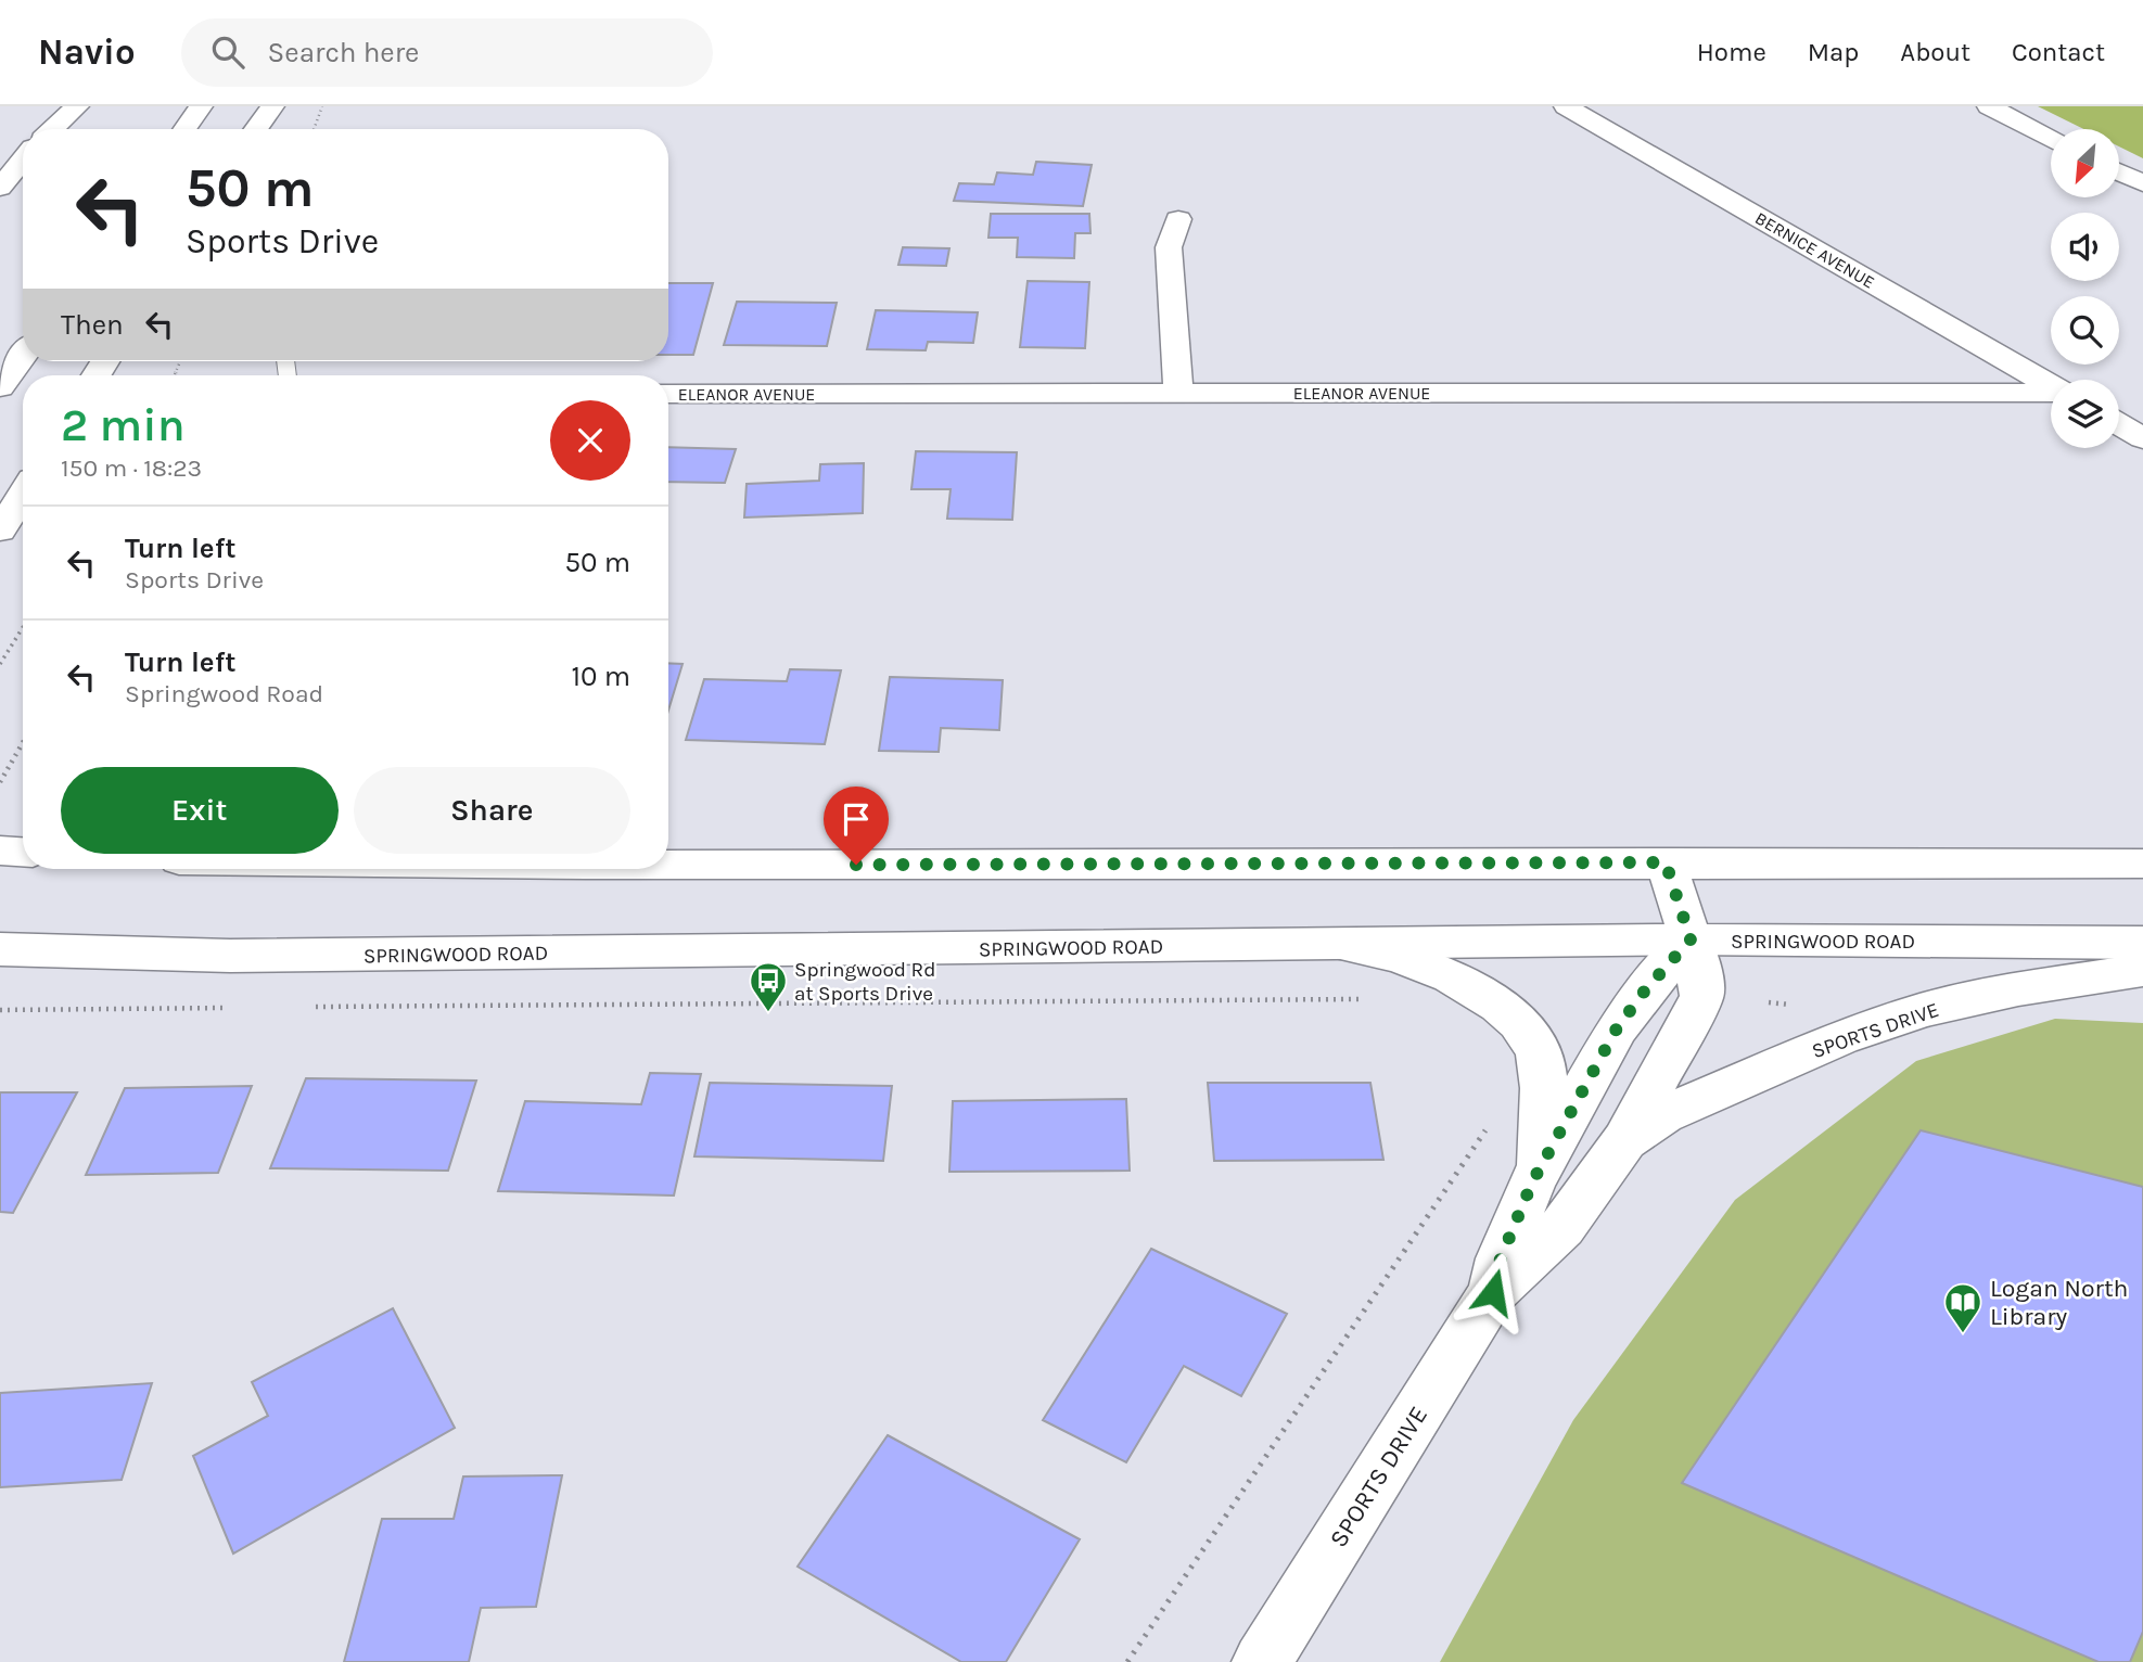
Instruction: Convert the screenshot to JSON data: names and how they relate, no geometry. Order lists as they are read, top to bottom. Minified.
{"streets":{"main road":["BERNICE AVENUE","ELEANOR AVENUE","SPRINGWOOD ROAD","SPORTS DRIVE"]},"crossings":[["SPRINGWOOD ROAD","SPORTS DRIVE"]],"places":{"bus stop":["Springwood Rd at Sports Drive"],"library":["Logan North Library"]},"north":"bottom left","page":{"header":"Navio","search":"Search here","nav":["Home","Map","About","Contact"],"turn":["50 m","Sports Drive"],"then":"Then","heading":["2 min","150 m · 18:23"],"list":[{"name":"Turn left","note":"Sports Drive","value":"50 m"},{"name":"Turn left","note":"Springwood Road","value":"10 m"}],"buttons":["Exit","Share"]}}
